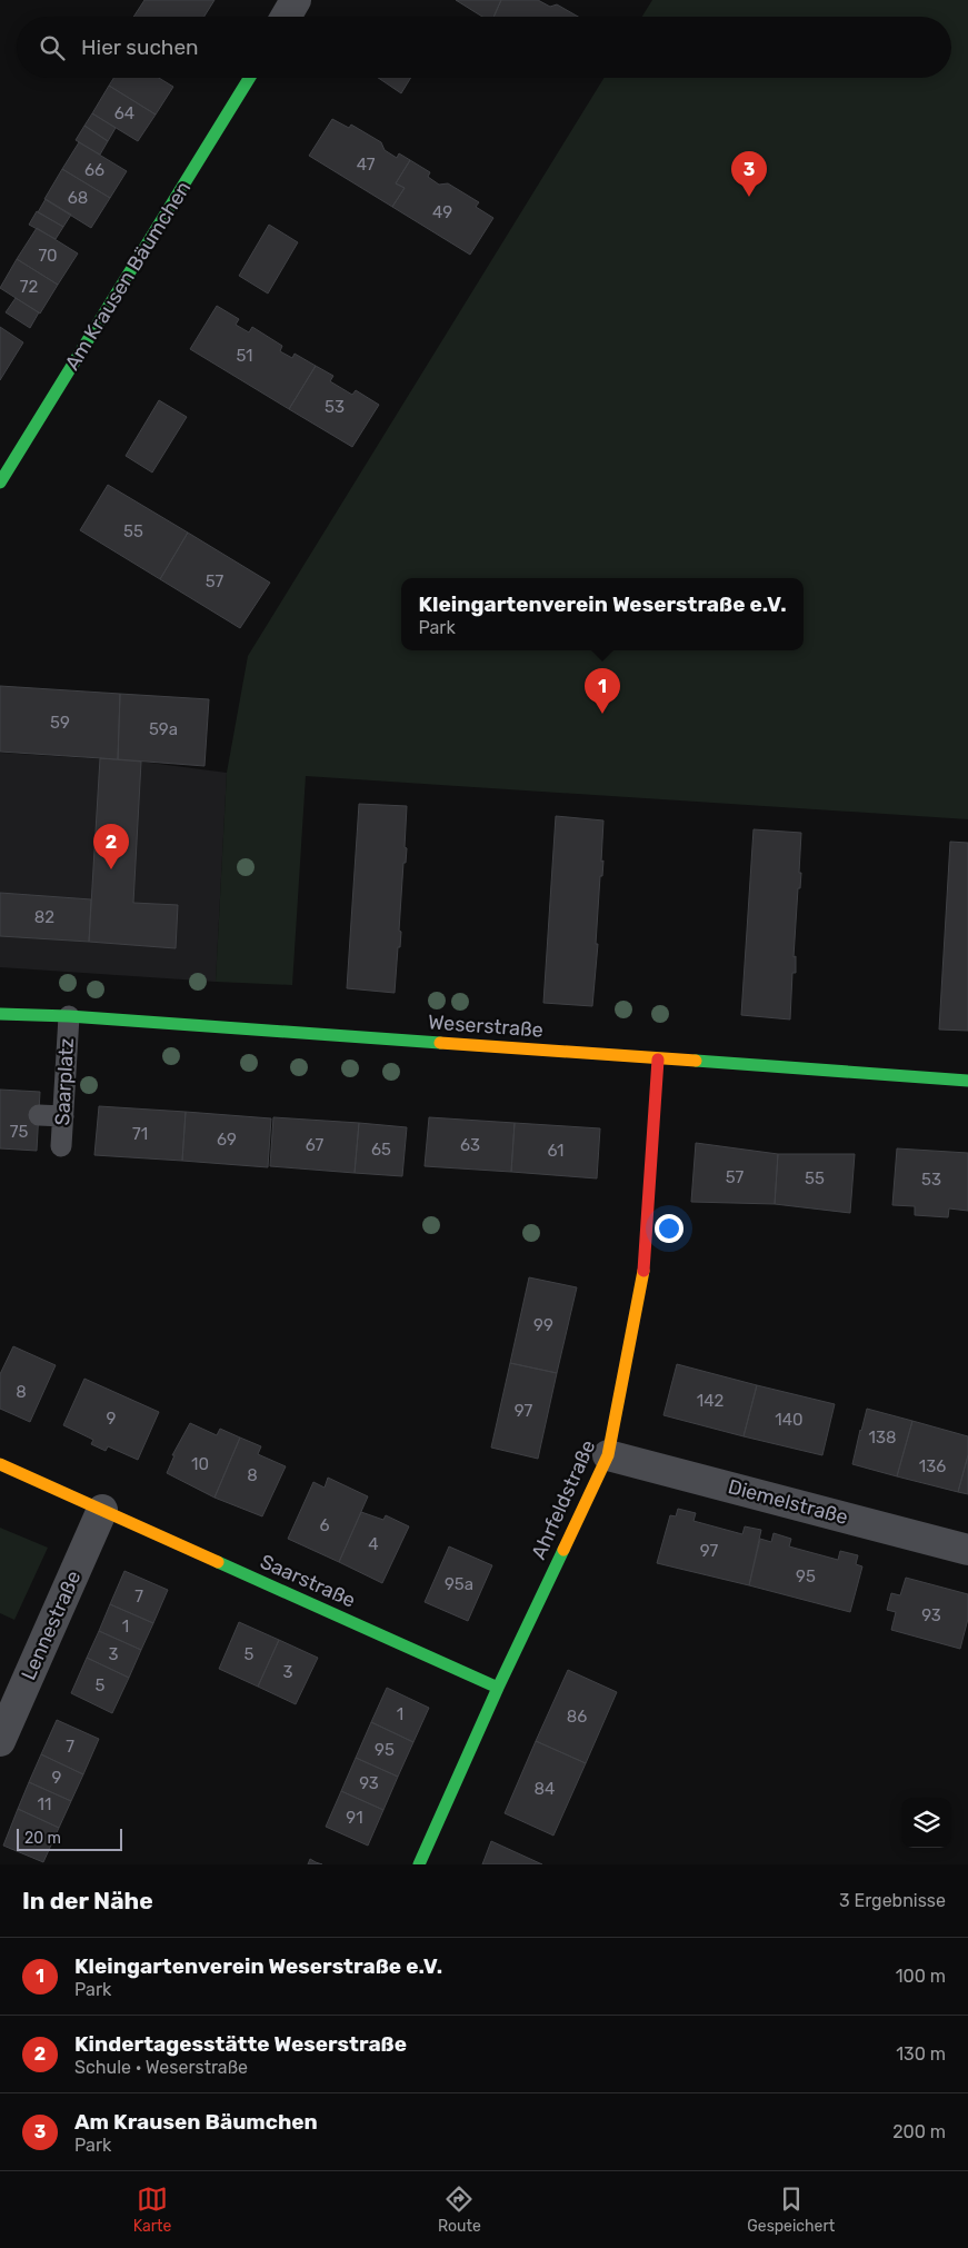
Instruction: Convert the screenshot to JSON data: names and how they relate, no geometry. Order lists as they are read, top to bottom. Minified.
{"streets":{"street":["Am Krausen Bäumchen","Weserstraße","Ahrfeldstraße","Diemelstraße","Saarstraße","Lennestraße"],"lane":["Saarplatz"]},"crossings":[["Weserstraße","Saarplatz"],["Weserstraße","Ahrfeldstraße"],["Ahrfeldstraße","Diemelstraße"],["Ahrfeldstraße","Saarstraße"],["Saarstraße","Lennestraße"]],"house_numbers":["64","47","66","68","49","70","72","51","53","55","57","59","59a","82","75","71","69","67","63","65","61","57","55","53","99","8","142","97","9","140","138","10","136","8","6","4","97","95","95a","7","93","1","3","5","3","5","1","86","7","95","9","93","84","11","91"],"scale_bar":"20 m","page":{"search":"Hier suchen","pins":["3","1","2"],"popup":["Kleingartenverein Weserstraße e.V.","Park"],"scale":"20 m","heading":["In der Nähe","3 Ergebnisse"],"list":[{"mark":"1","name":"Kleingartenverein Weserstraße e.V.","note":"Park","value":"100 m"},{"mark":"2","name":"Kindertagesstätte Weserstraße","note":"Schule · Weserstraße","value":"130 m"},{"mark":"3","name":"Am Krausen Bäumchen","note":"Park","value":"200 m"}],"nav":["Karte","Route","Gespeichert"]}}
